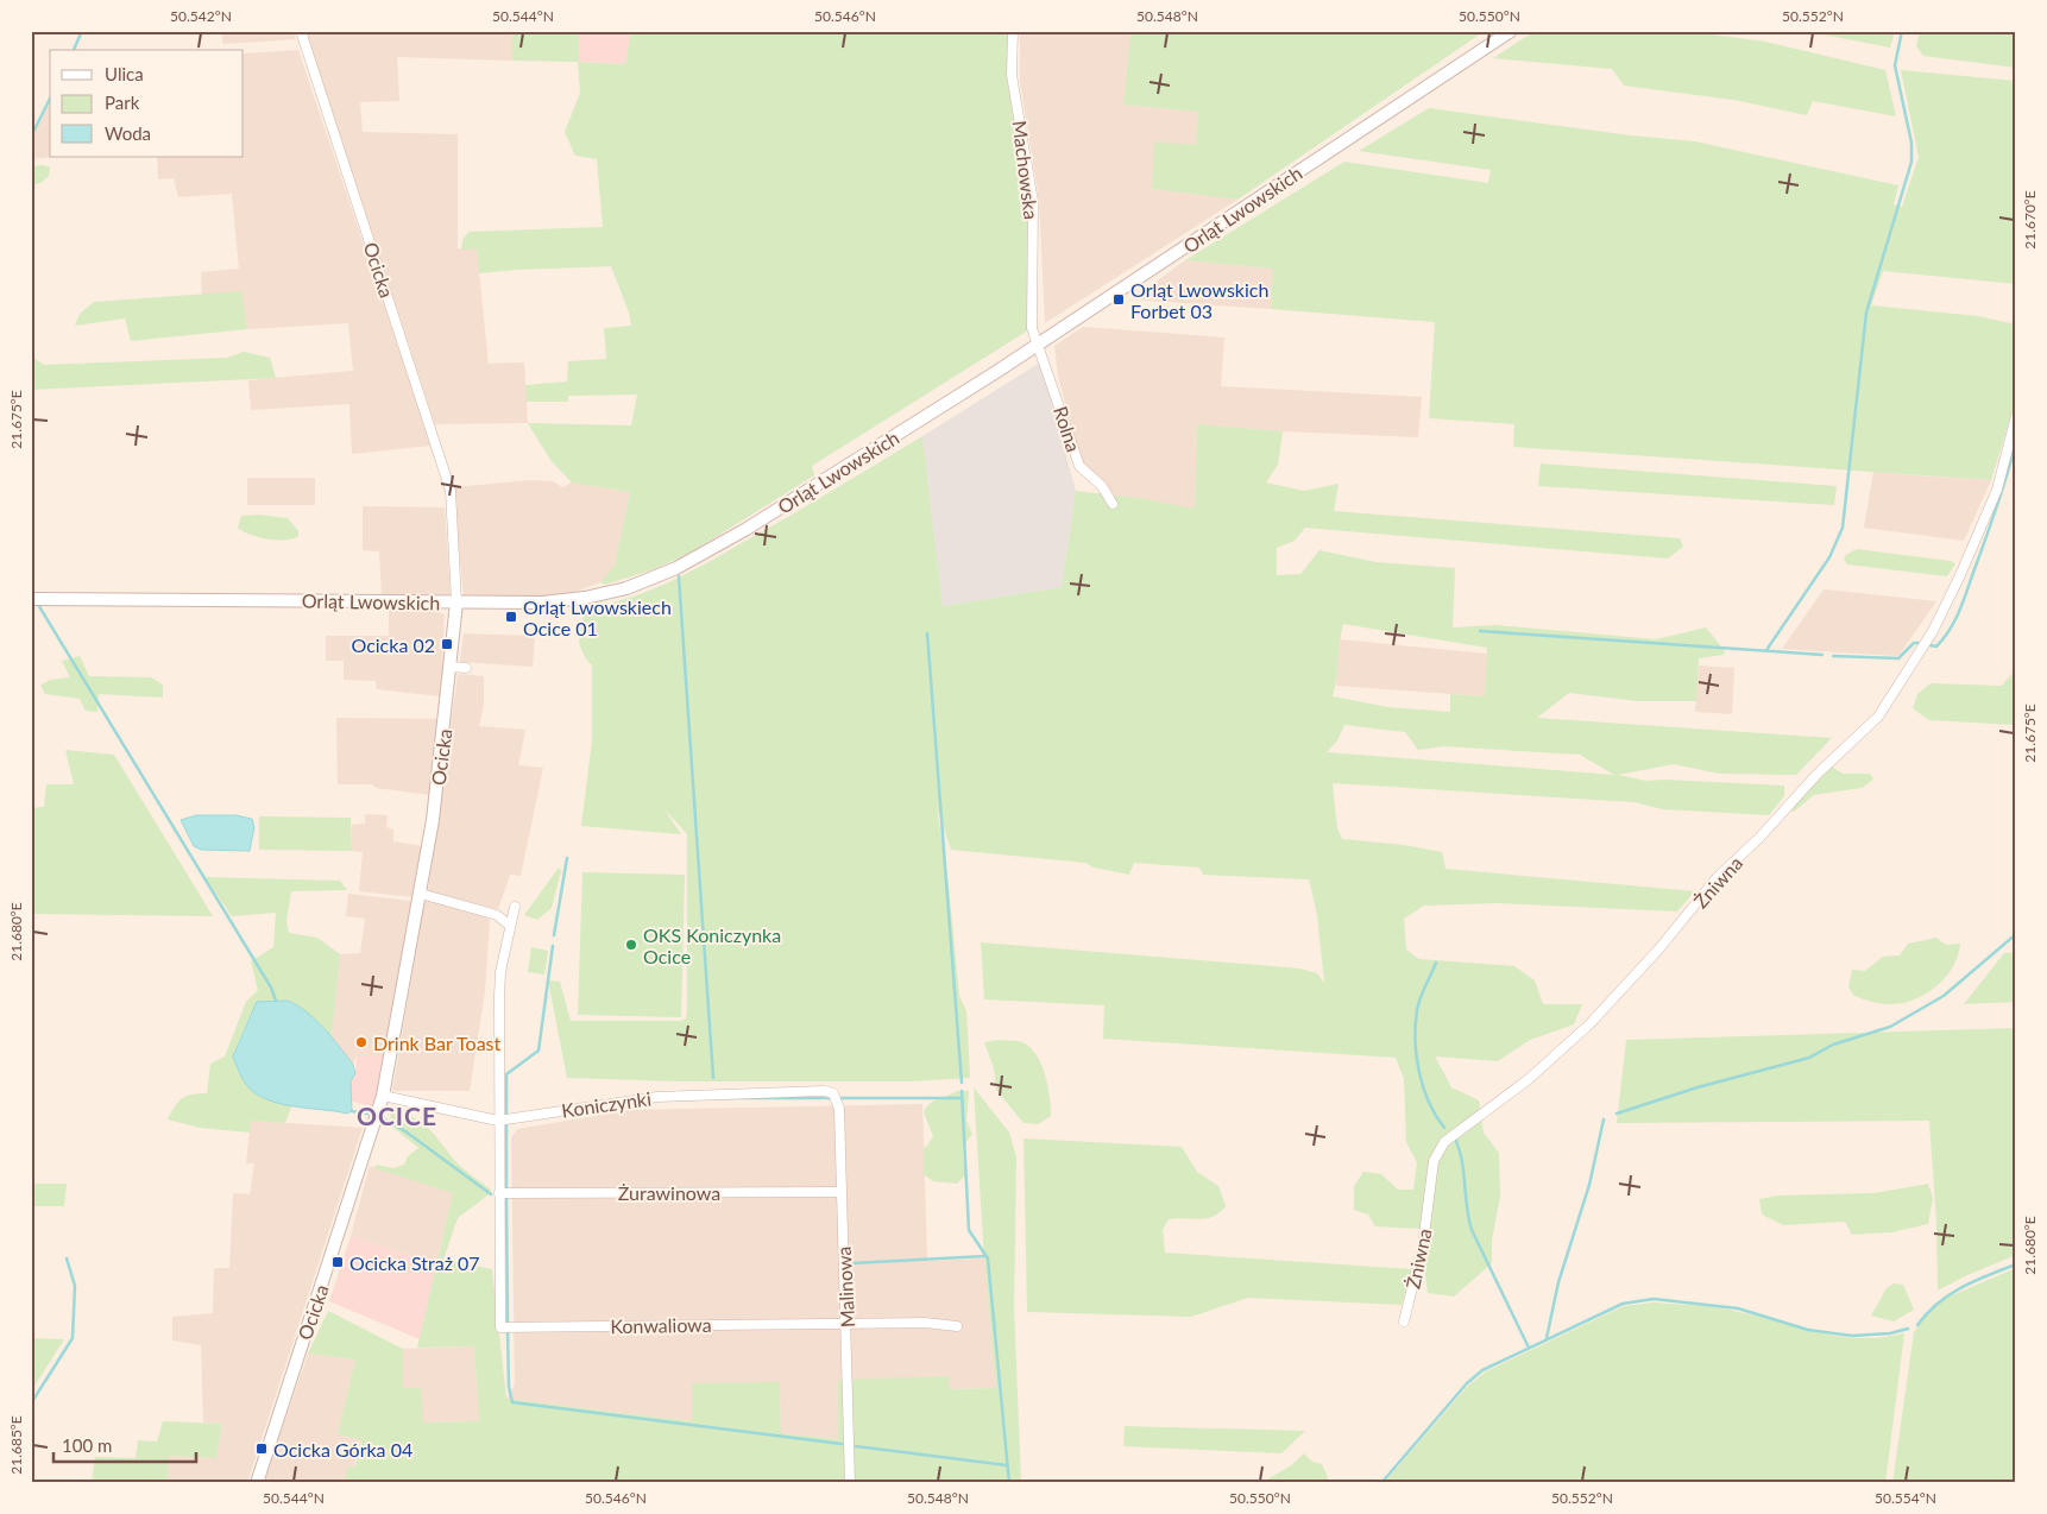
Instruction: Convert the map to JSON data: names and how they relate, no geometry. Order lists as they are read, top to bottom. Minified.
{"streets":{"street":["Machowska","Orląt Lwowskich","Ocicka","Rolna","Żniwna","Koniczynki","Żurawinowa","Malinowa","Konwaliowa"]},"crossings":[["Machowska","Orląt Lwowskich"],["Machowska","Rolna"],["Orląt Lwowskich","Ocicka"],["Orląt Lwowskich","Rolna"],["Ocicka","Koniczynki"],["Koniczynki","Malinowa"],["Żurawinowa","Malinowa"],["Żurawinowa","Konwaliowa"],["Malinowa","Konwaliowa"]],"districts":["OCICE"],"places":{"transit":["Orląt Lwowskich Forbet 03","Orląt Lwowskiech Ocice 01","Ocicka 02","Ocicka Straż 07","Ocicka Górka 04"],"other":["OKS Koniczynka Ocice","Drink Bar Toast"]},"legend":["Ulica","Park","Woda"],"scale_bar":"100 m","coordinates":["50.542°N","50.544°N","50.546°N","50.548°N","50.550°N","50.552°N","21.670°E","21.675°E","21.680°E","21.685°E","50.554°N"]}
